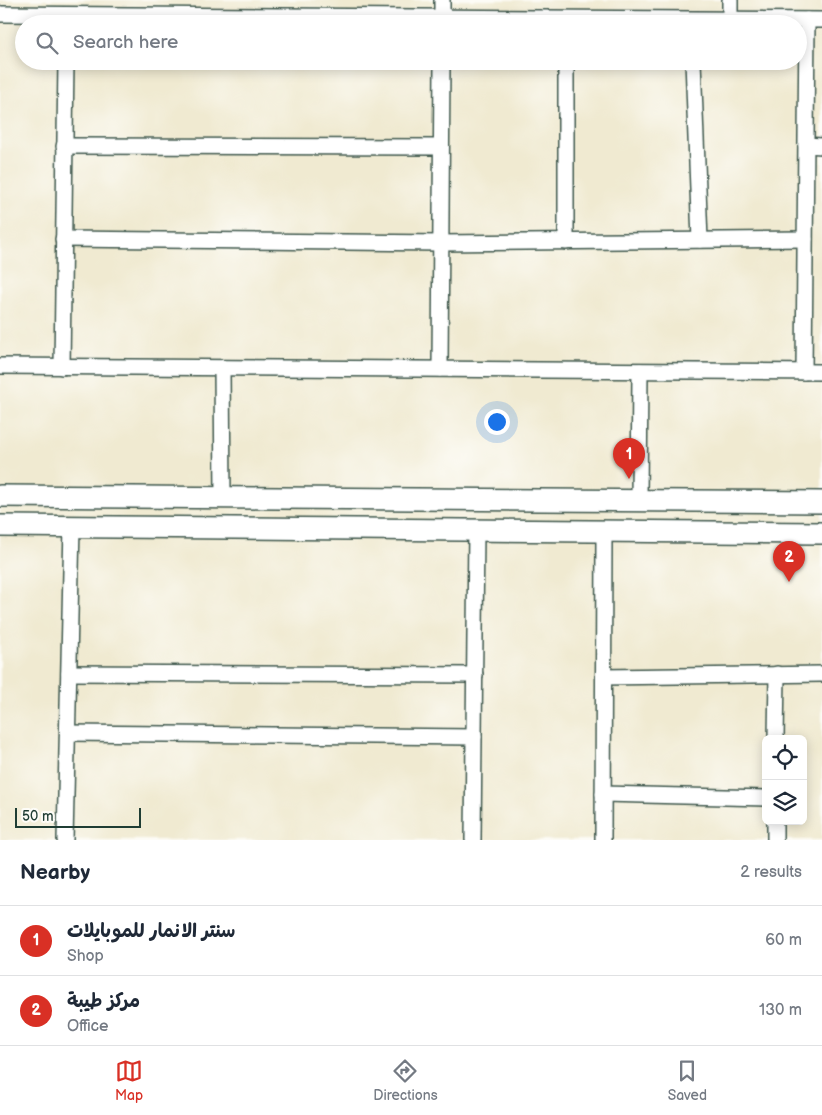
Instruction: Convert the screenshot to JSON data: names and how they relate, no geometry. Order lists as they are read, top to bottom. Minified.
{"scale_bar":"50 m","page":{"search":"Search here","pins":["1","2"],"scale":"50 m","heading":["Nearby","2 results"],"list":[{"mark":"1","name":"سنتر الانمار للموبايلات","note":"Shop","value":"60 m"},{"mark":"2","name":"مركز طيبة","note":"Office","value":"130 m"}],"nav":["Map","Directions","Saved"]}}
